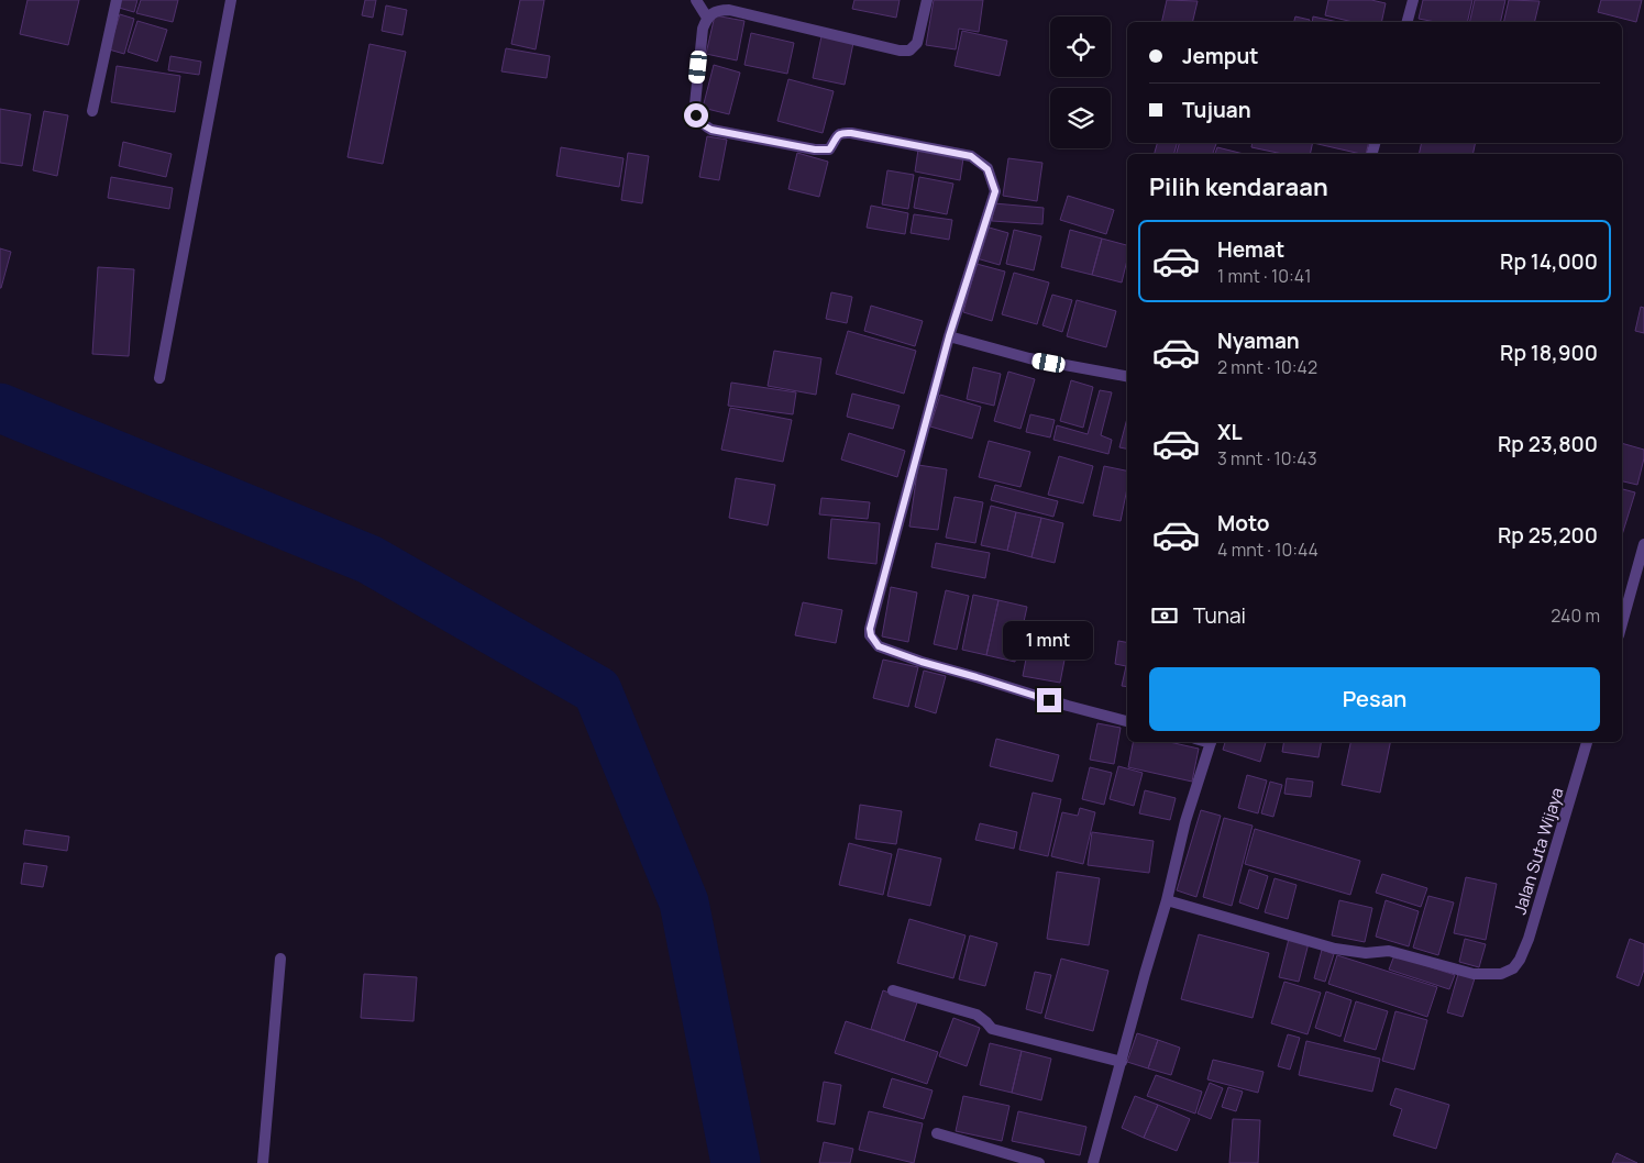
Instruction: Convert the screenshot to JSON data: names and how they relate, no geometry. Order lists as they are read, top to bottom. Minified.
{"streets":{"street":["Jalan Suta Wijaya"]},"page":{"banner":["Jemput","Tujuan"],"heading":"Pilih kendaraan","list":[{"name":"Hemat","note":"1 mnt · 10:41","value":"Rp 14,000"},{"name":"Nyaman","note":"2 mnt · 10:42","value":"Rp 18,900"},{"name":"XL","note":"3 mnt · 10:43","value":"Rp 23,800"},{"name":"Moto","note":"4 mnt · 10:44","value":"Rp 25,200"}],"pay":["Tunai","240 m"],"bubble":"1 mnt","buttons":"Pesan"}}
